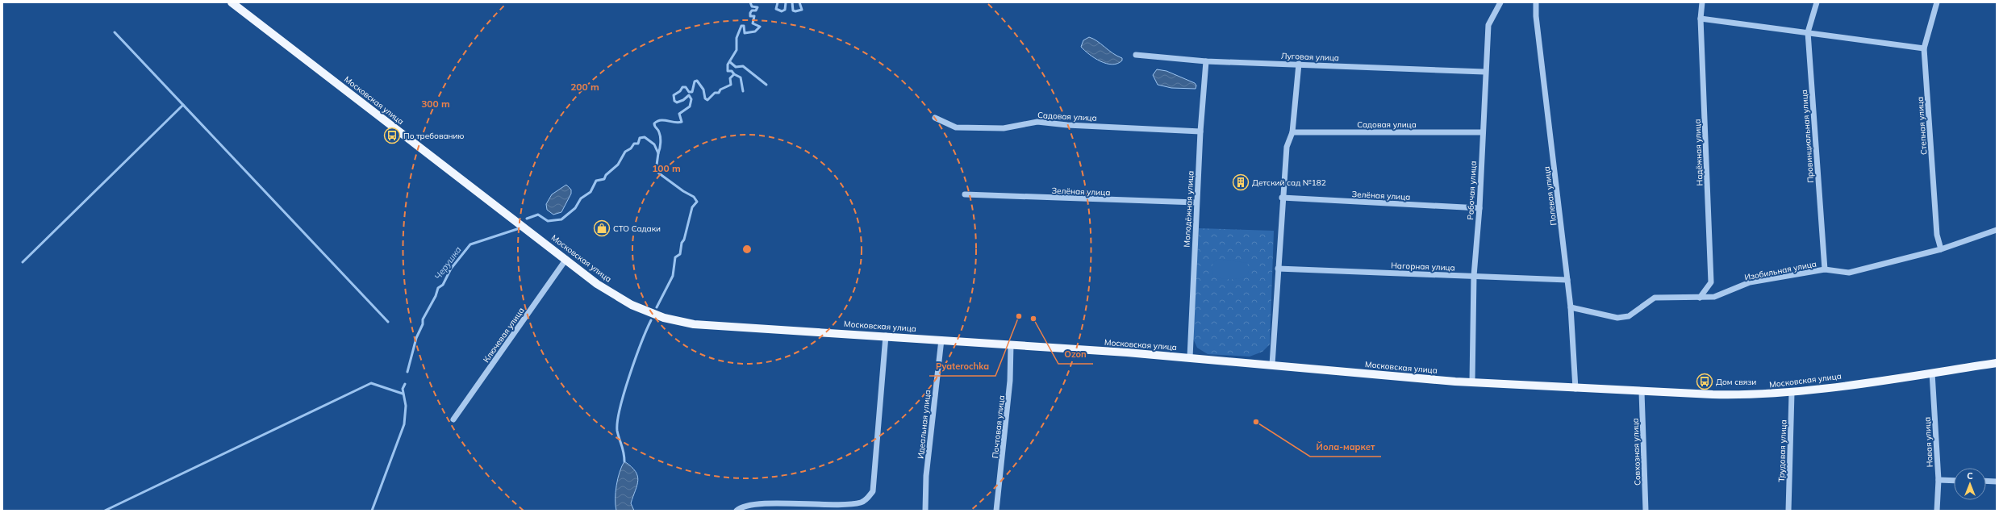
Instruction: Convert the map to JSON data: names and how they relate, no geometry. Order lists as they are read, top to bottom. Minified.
{"streets":{"main road":["Московская улица"],"street":["Луговая улица","Садовая улица","Степная улица","Провинциальная улица","Надёжная улица","Рабочая улица","Зелёная улица","Полевая улица","Молодёжная улица","Нагорная улица","Изобильная улица","Ключевая улица","Идеальная улица","Почтовая улица","Новая улица","Трудовая улица","Совхозная улица"]},"crossings":[["Луговая улица","Рабочая улица"],["Луговая улица","Молодёжная улица"],["Московская улица","Рабочая улица"],["Московская улица","Полевая улица"],["Московская улица","Молодёжная улица"],["Московская улица","Ключевая улица"],["Московская улица","Идеальная улица"],["Московская улица","Почтовая улица"],["Московская улица","Новая улица"],["Московская улица","Трудовая улица"],["Московская улица","Совхозная улица"],["Садовая улица","Рабочая улица"],["Садовая улица","Молодёжная улица"],["Степная улица","Изобильная улица"],["Провинциальная улица","Изобильная улица"],["Надёжная улица","Изобильная улица"],["Рабочая улица","Зелёная улица"],["Рабочая улица","Нагорная улица"],["Зелёная улица","Молодёжная улица"],["Полевая улица","Нагорная улица"],["Полевая улица","Изобильная улица"]],"water":["Черушка"],"places":{"bus stop":["По требованию","Дом связи"],"building":["Детский сад №182"],"shop":["СТО Садаки"],"other":["Pyaterochka","Ozon","Йола-маркет"]},"north":"top","rings":["200 m","300 m","100 m"]}
